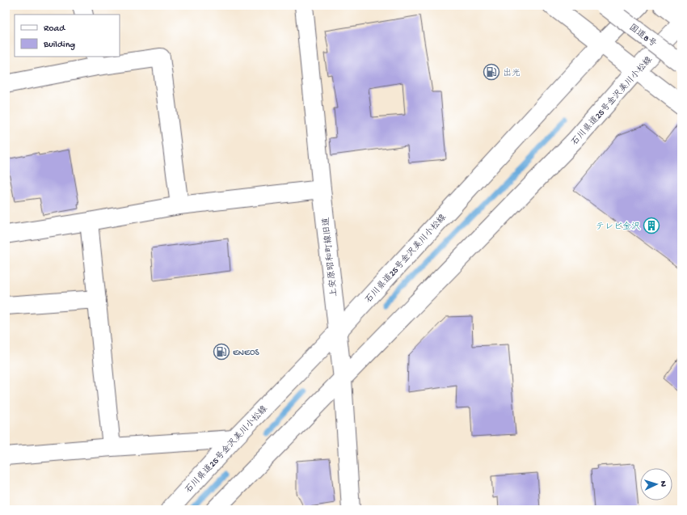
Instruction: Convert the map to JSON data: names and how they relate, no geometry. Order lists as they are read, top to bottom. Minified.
{"streets":{"main road":["国道8号","石川県道25号金沢美川小松線","上安原昭和町線旧道"]},"crossings":[["石川県道25号金沢美川小松線","上安原昭和町線旧道"]],"places":{"fuel station":["出光","ENEOS"],"building":["テレビ金沢"]},"legend":["Road","Building"],"north":"right"}
